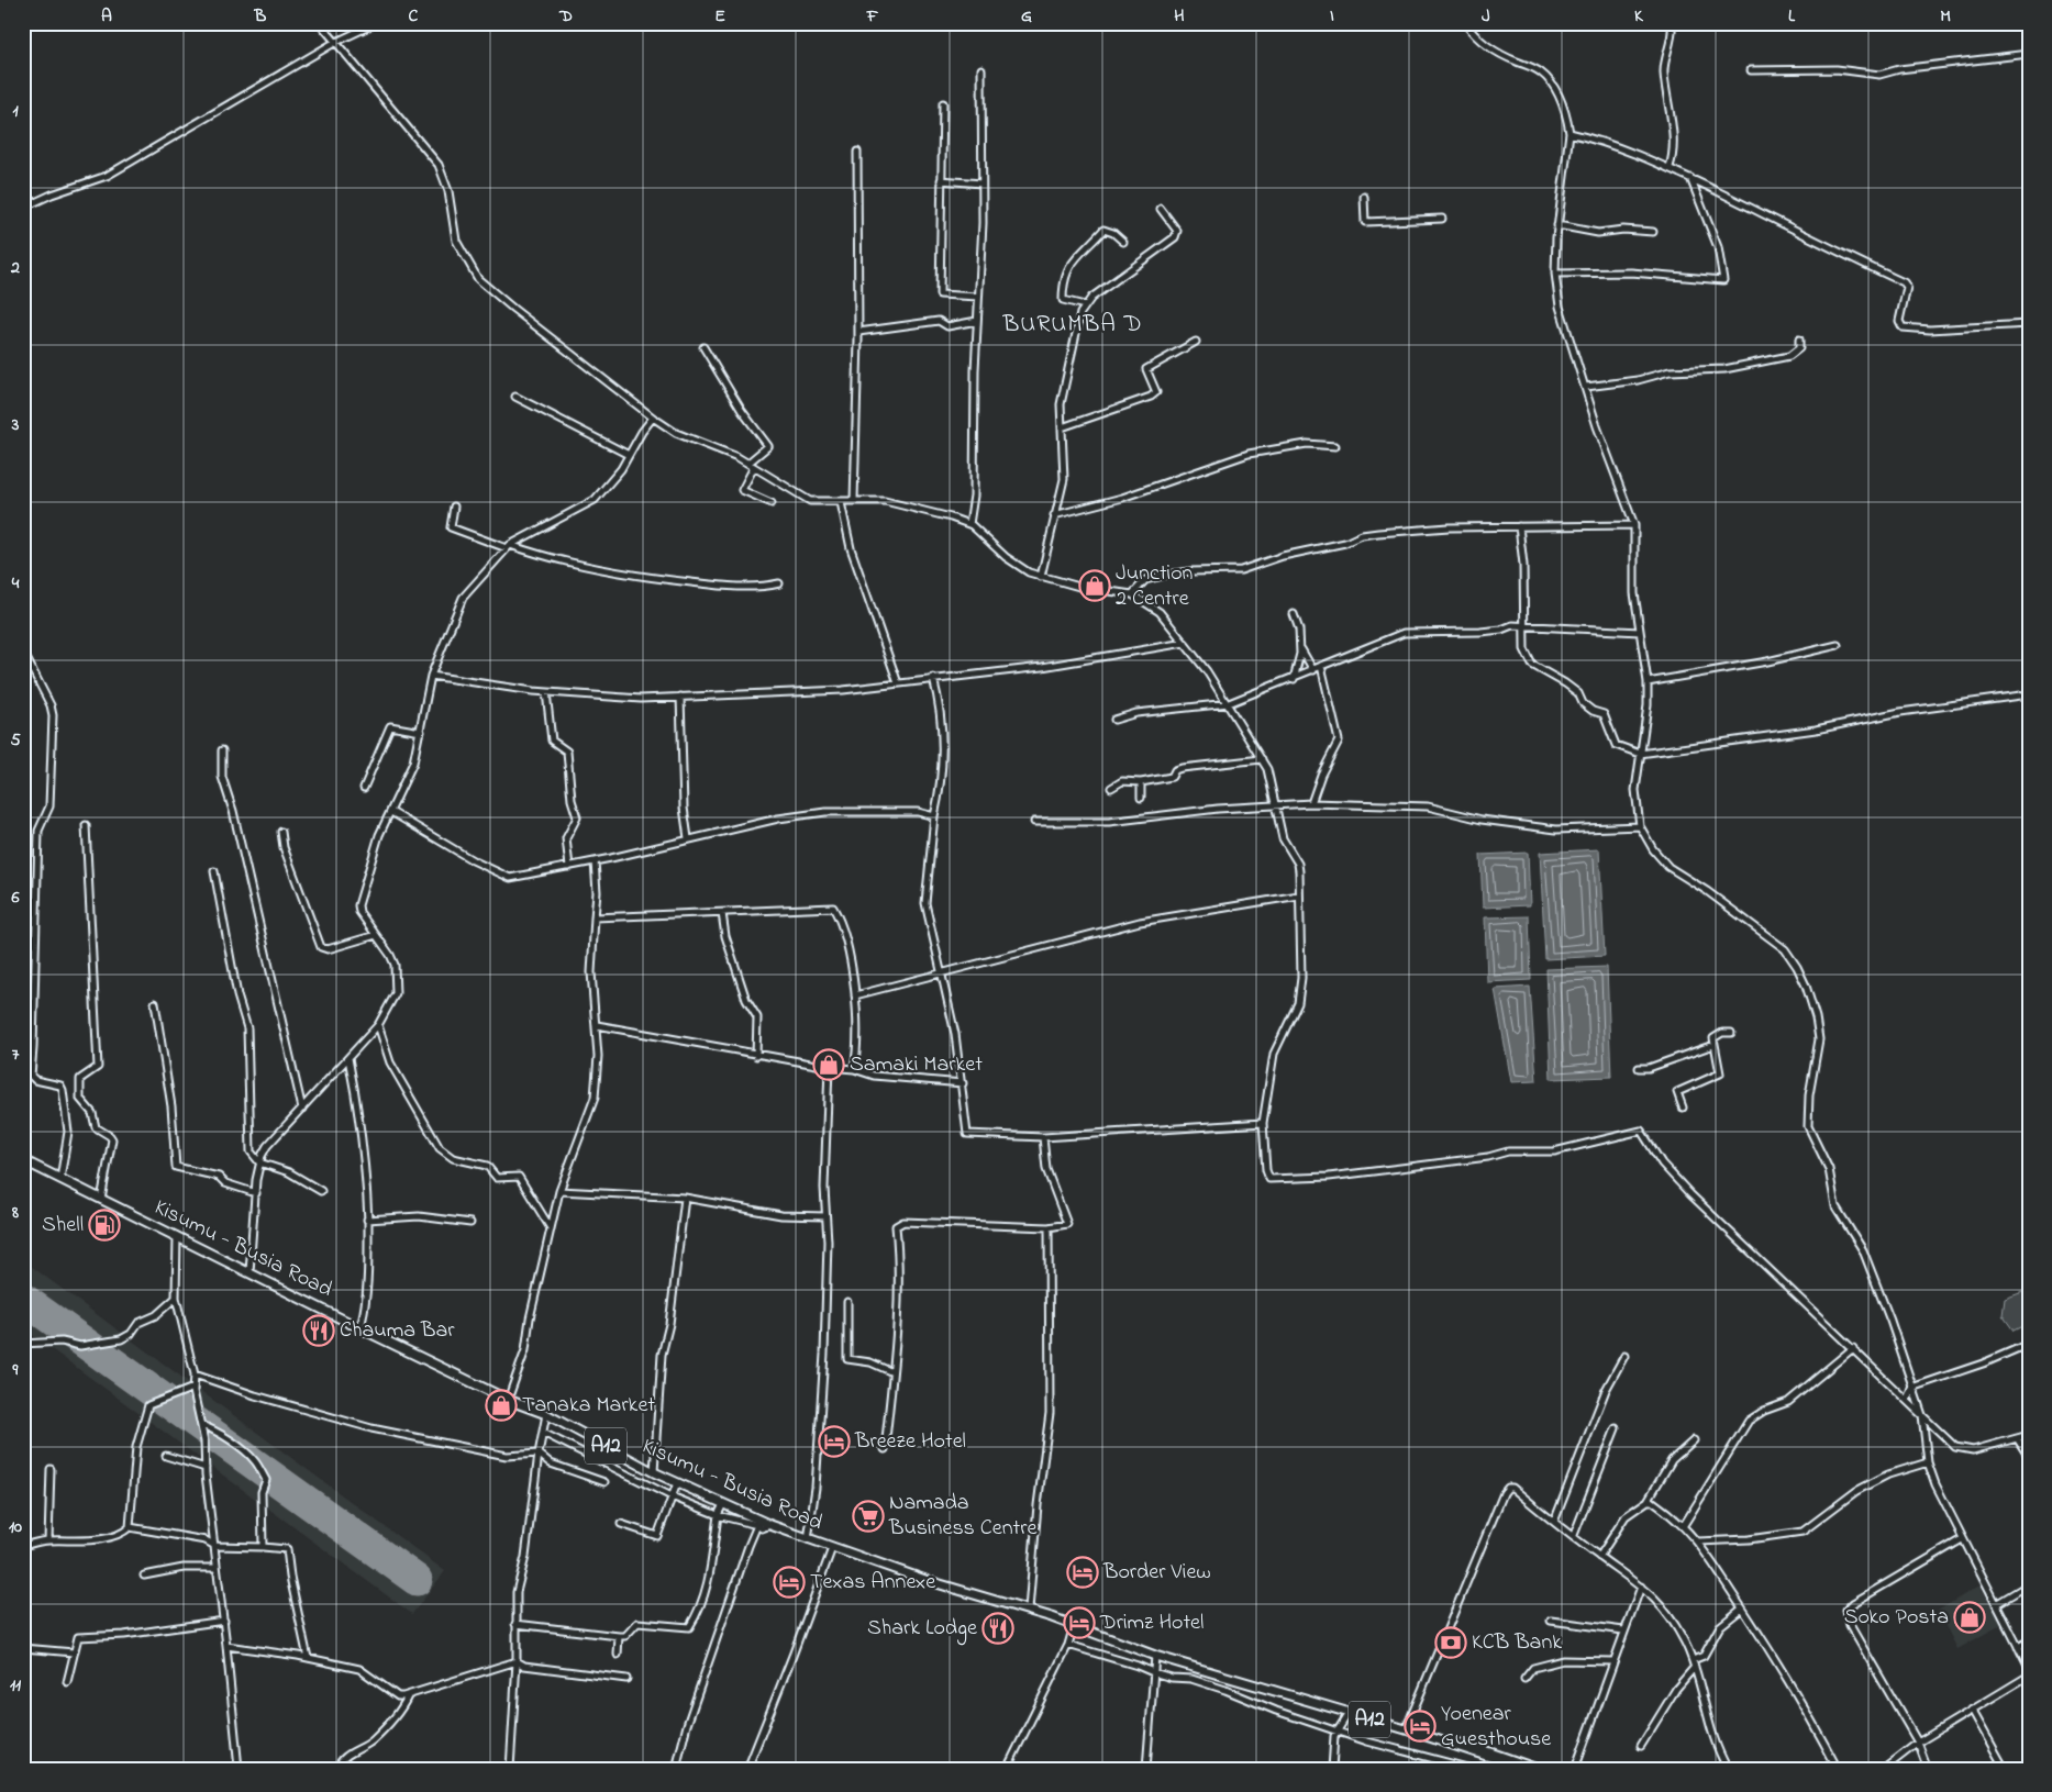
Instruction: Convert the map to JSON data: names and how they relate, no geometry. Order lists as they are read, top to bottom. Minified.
{"streets":{"highway":["Kisumu - Busia Road","A12"]},"crossings":[["Kisumu - Busia Road","A12"]],"districts":["BURUMBA D"],"places":{"shop":["Junction 2 Centre","Samaki Market","Tanaka Market","Soko Posta"],"fuel station":["Shell"],"restaurant":["Chauma Bar","Shark Lodge"],"hotel":["Breeze Hotel","Border View","Texas Annexe","Drimz Hotel","Yoenear Guesthouse"],"supermarket":["Namada Business Centre"],"bank":["KCB Bank"]},"grid":{"columns":["A","B","C","D","E","F","G","H","I","J","K","L","M"],"rows":["1","2","3","4","5","6","7","8","9","10","11"]}}
